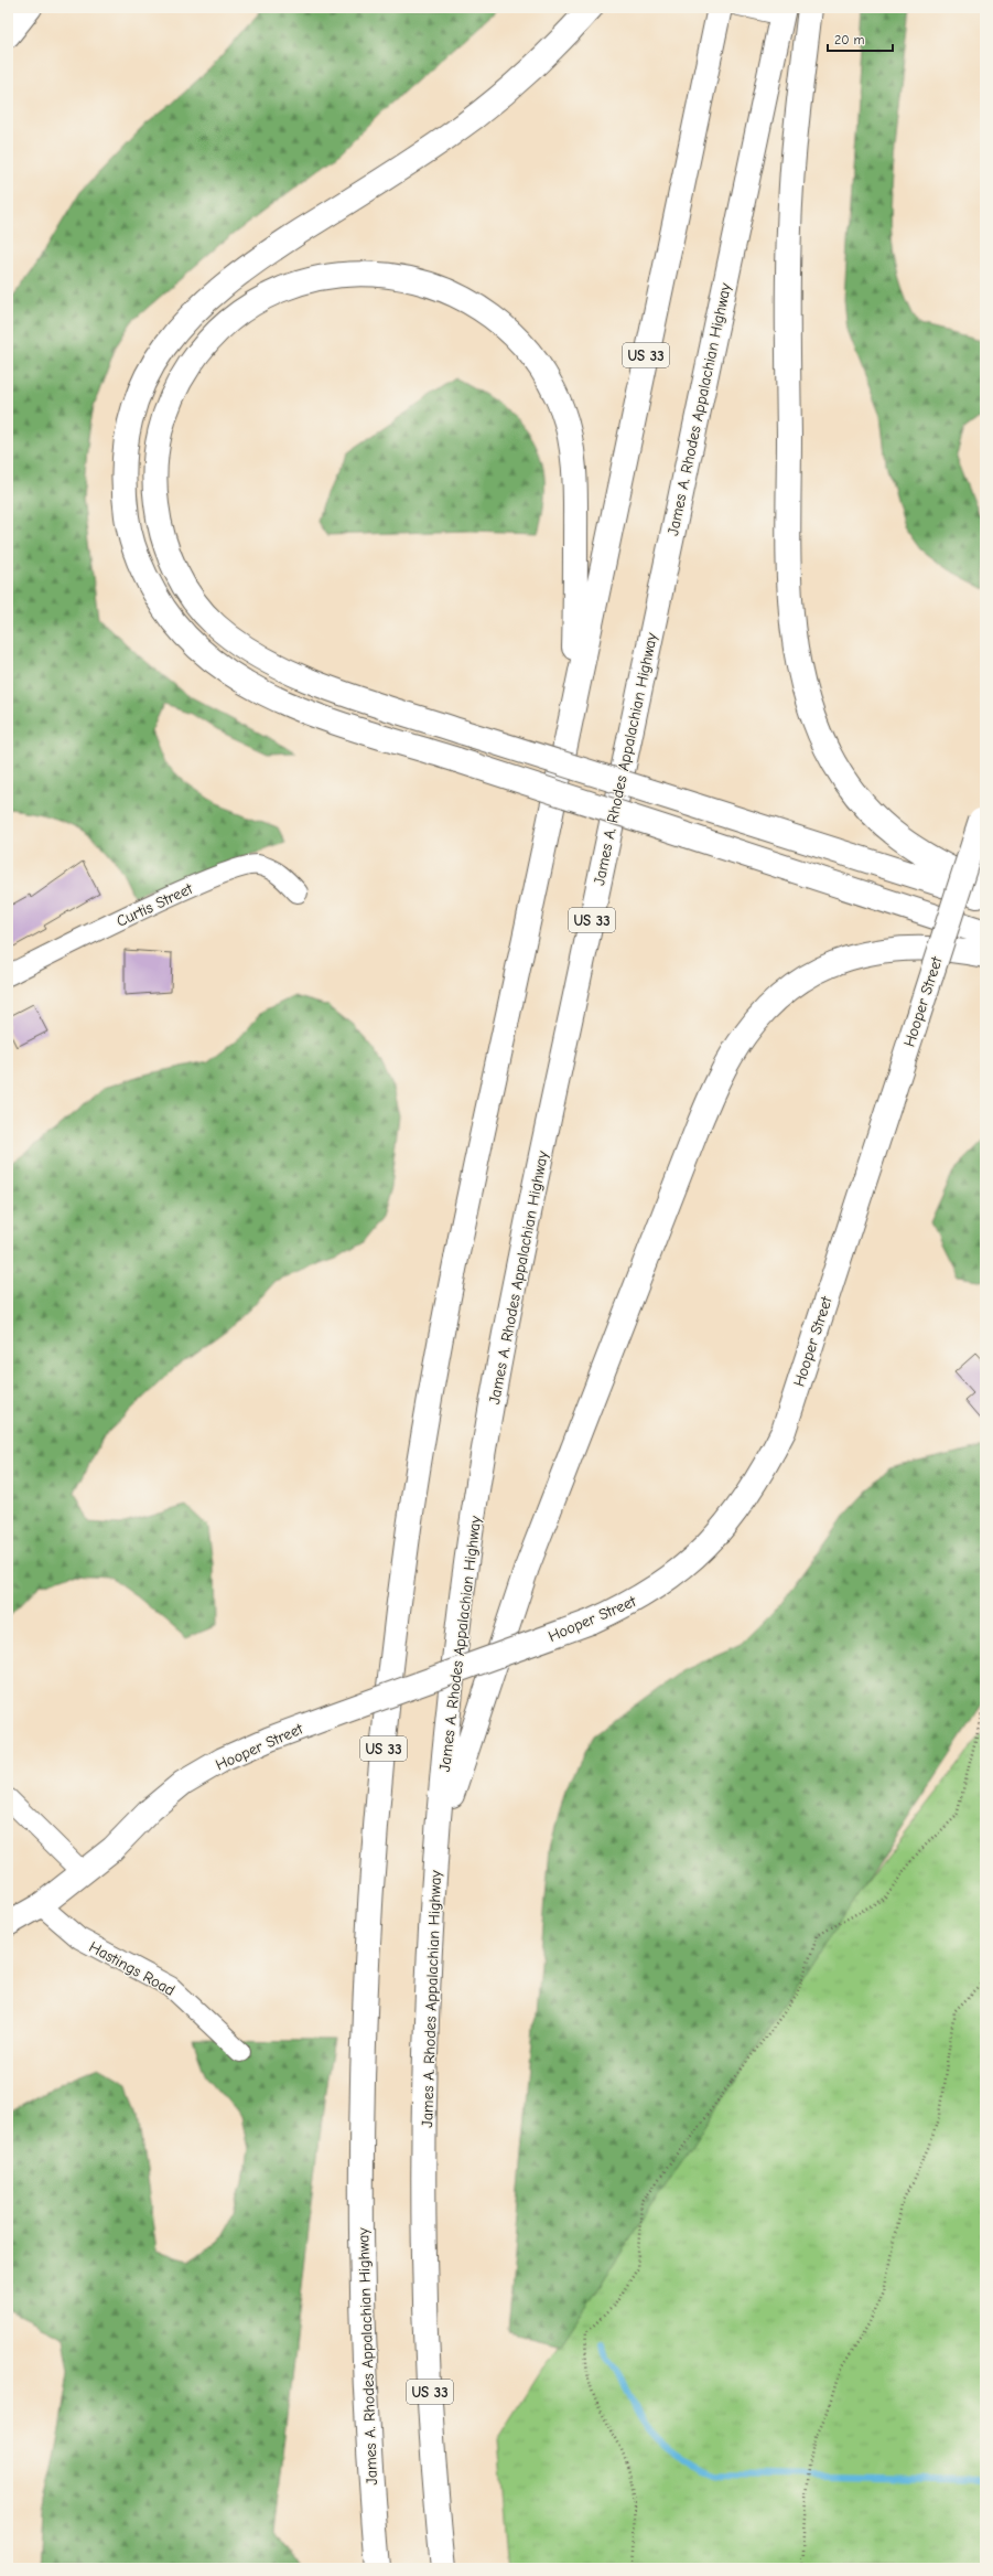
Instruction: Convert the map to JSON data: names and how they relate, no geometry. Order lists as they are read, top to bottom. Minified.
{"streets":{"main road":["US 33","James A. Rhodes Appalachian Highway","Hooper Street"],"street":["Curtis Street","Hastings Road"]},"crossings":[["Hooper Street","Hastings Road"]],"scale_bar":"20 m"}
